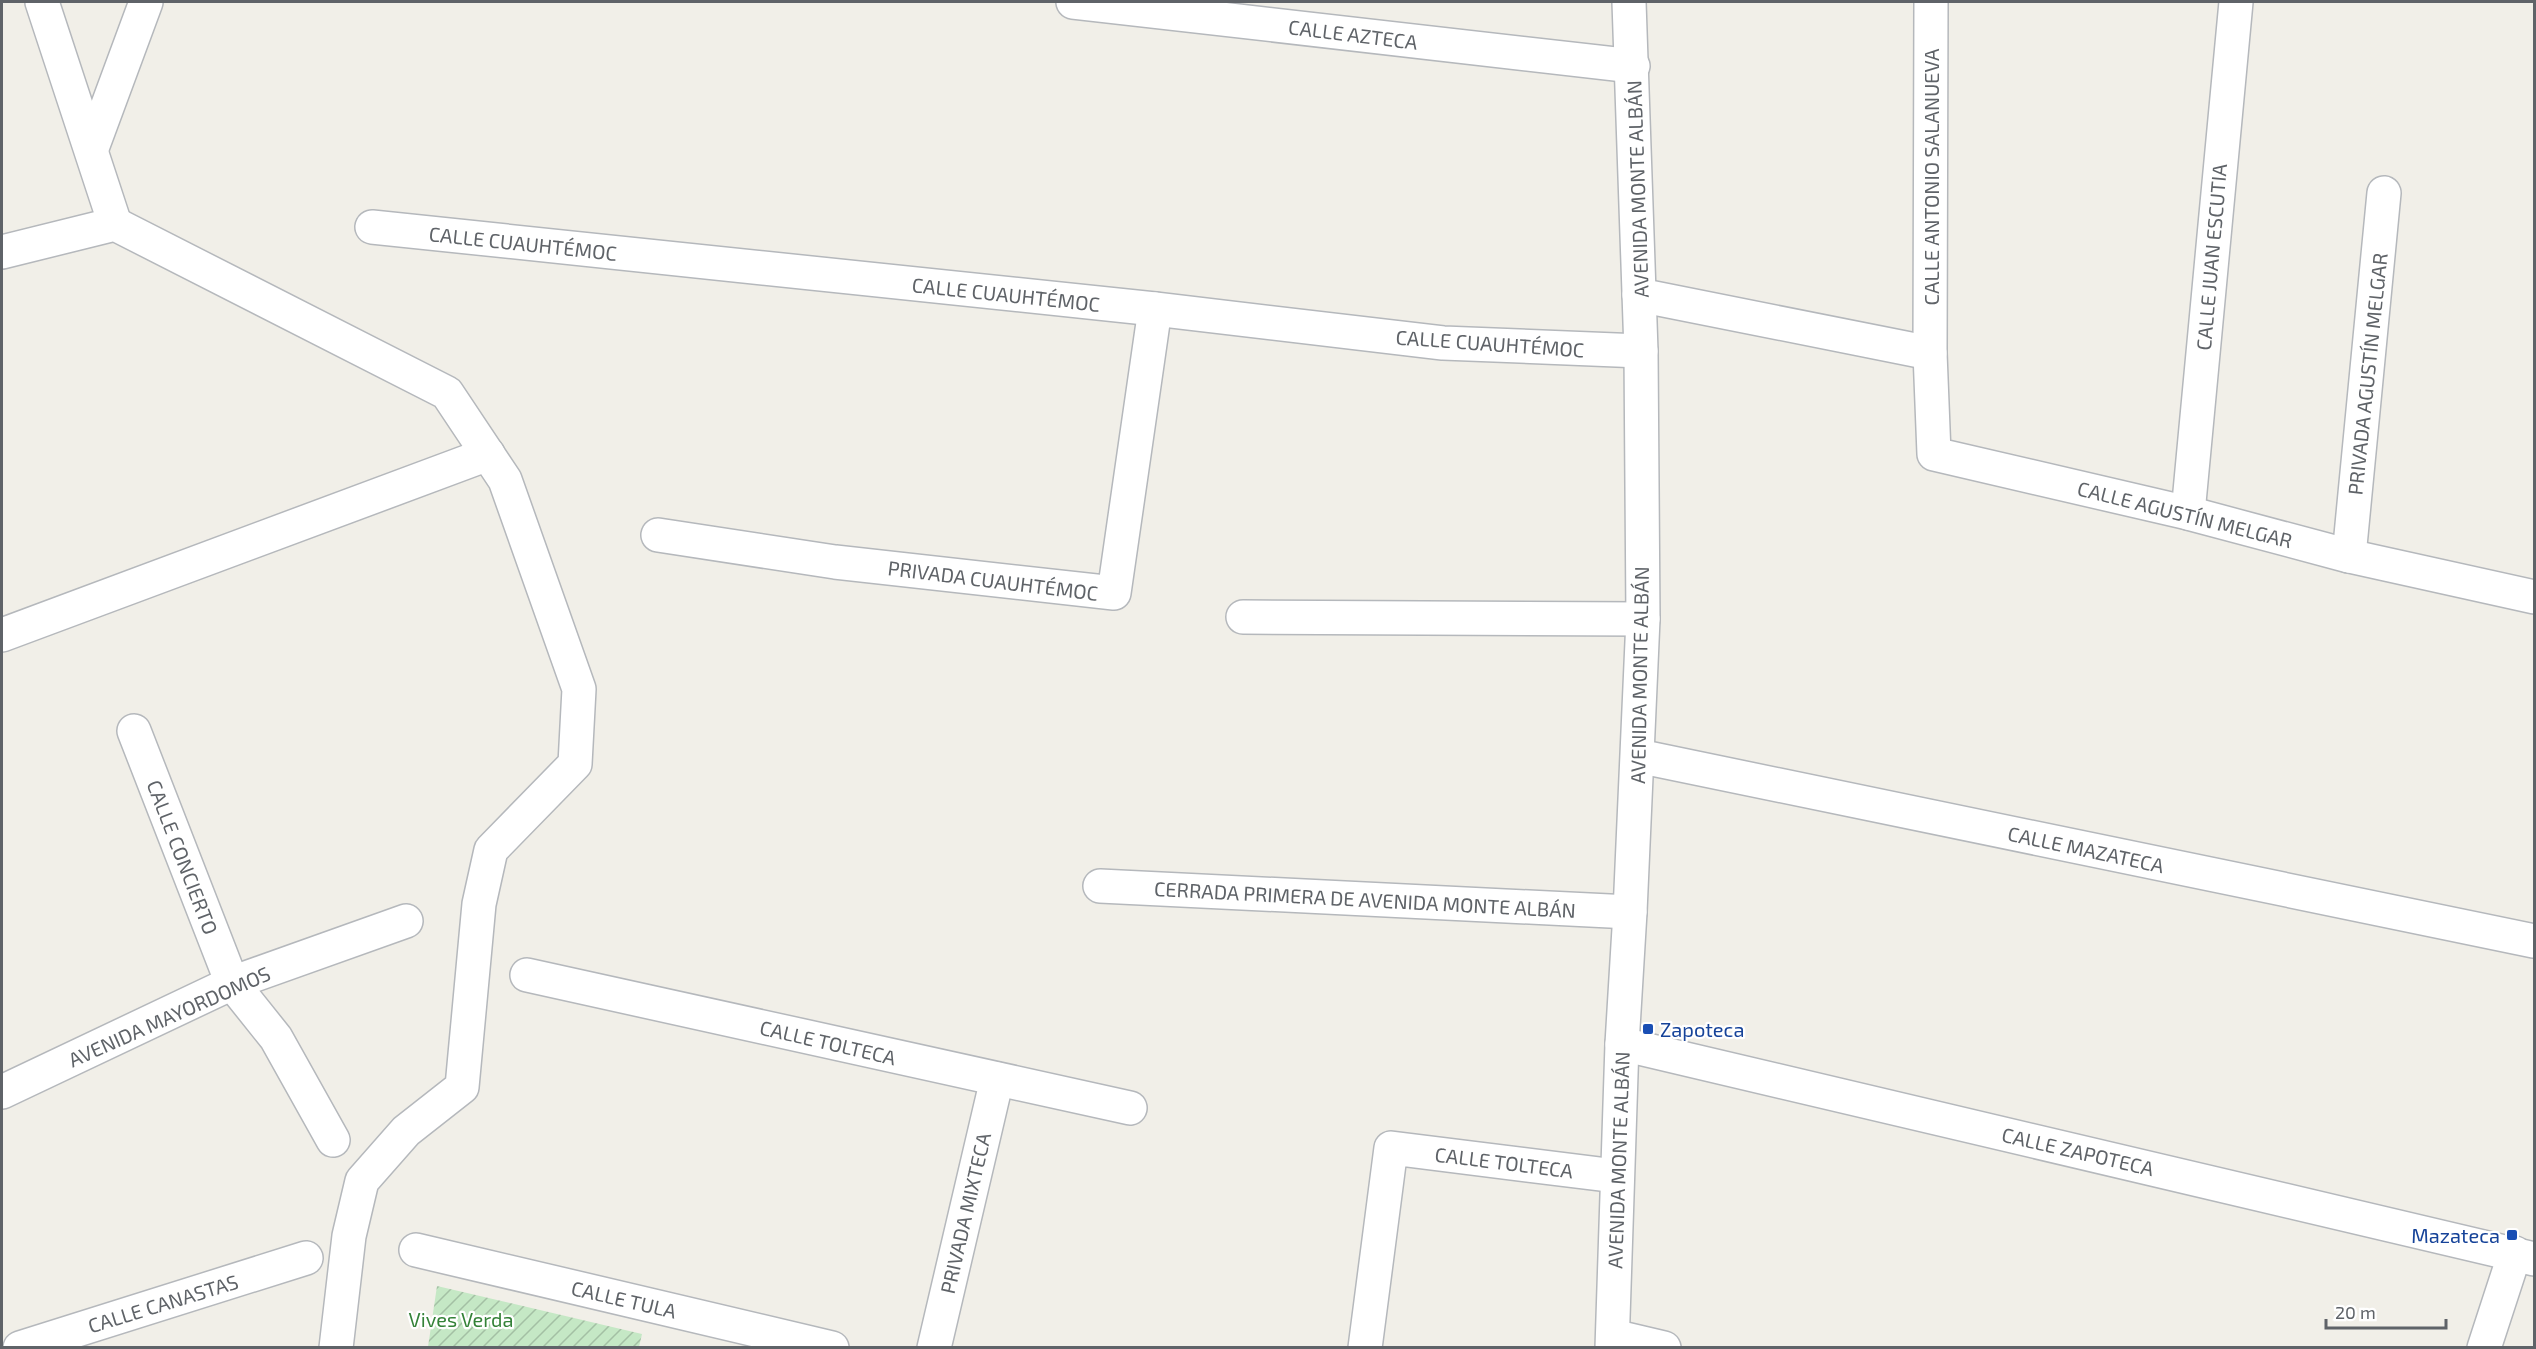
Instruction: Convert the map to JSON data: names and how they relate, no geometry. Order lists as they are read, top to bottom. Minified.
{"streets":{"street":["CALLE AZTECA","CALLE ANTONIO SALANUEVA","AVENIDA MONTE ALBÁN","CALLE CUAUHTÉMOC","CALLE JUAN ESCUTIA","PRIVADA AGUSTÍN MELGAR","CALLE AGUSTÍN MELGAR","PRIVADA CUAUHTÉMOC","CALLE MAZATECA","CALLE CONCIERTO","CERRADA PRIMERA DE AVENIDA MONTE ALBÁN","AVENIDA MAYORDOMOS","CALLE TOLTECA","CALLE ZAPOTECA","PRIVADA MIXTECA","CALLE TULA","CALLE CANASTAS"]},"crossings":[["CALLE AZTECA","AVENIDA MONTE ALBÁN"],["CALLE ANTONIO SALANUEVA","CALLE AGUSTÍN MELGAR"],["AVENIDA MONTE ALBÁN","CALLE CUAUHTÉMOC"],["AVENIDA MONTE ALBÁN","CALLE MAZATECA"],["AVENIDA MONTE ALBÁN","CERRADA PRIMERA DE AVENIDA MONTE ALBÁN"],["AVENIDA MONTE ALBÁN","CALLE TOLTECA"],["AVENIDA MONTE ALBÁN","CALLE ZAPOTECA"],["CALLE CUAUHTÉMOC","PRIVADA CUAUHTÉMOC"],["CALLE JUAN ESCUTIA","CALLE AGUSTÍN MELGAR"],["PRIVADA AGUSTÍN MELGAR","CALLE AGUSTÍN MELGAR"],["CALLE CONCIERTO","AVENIDA MAYORDOMOS"],["CALLE TOLTECA","PRIVADA MIXTECA"]],"parks":["Vives Verda"],"places":{"transit":["Zapoteca","Mazateca"]},"scale_bar":"20 m"}
